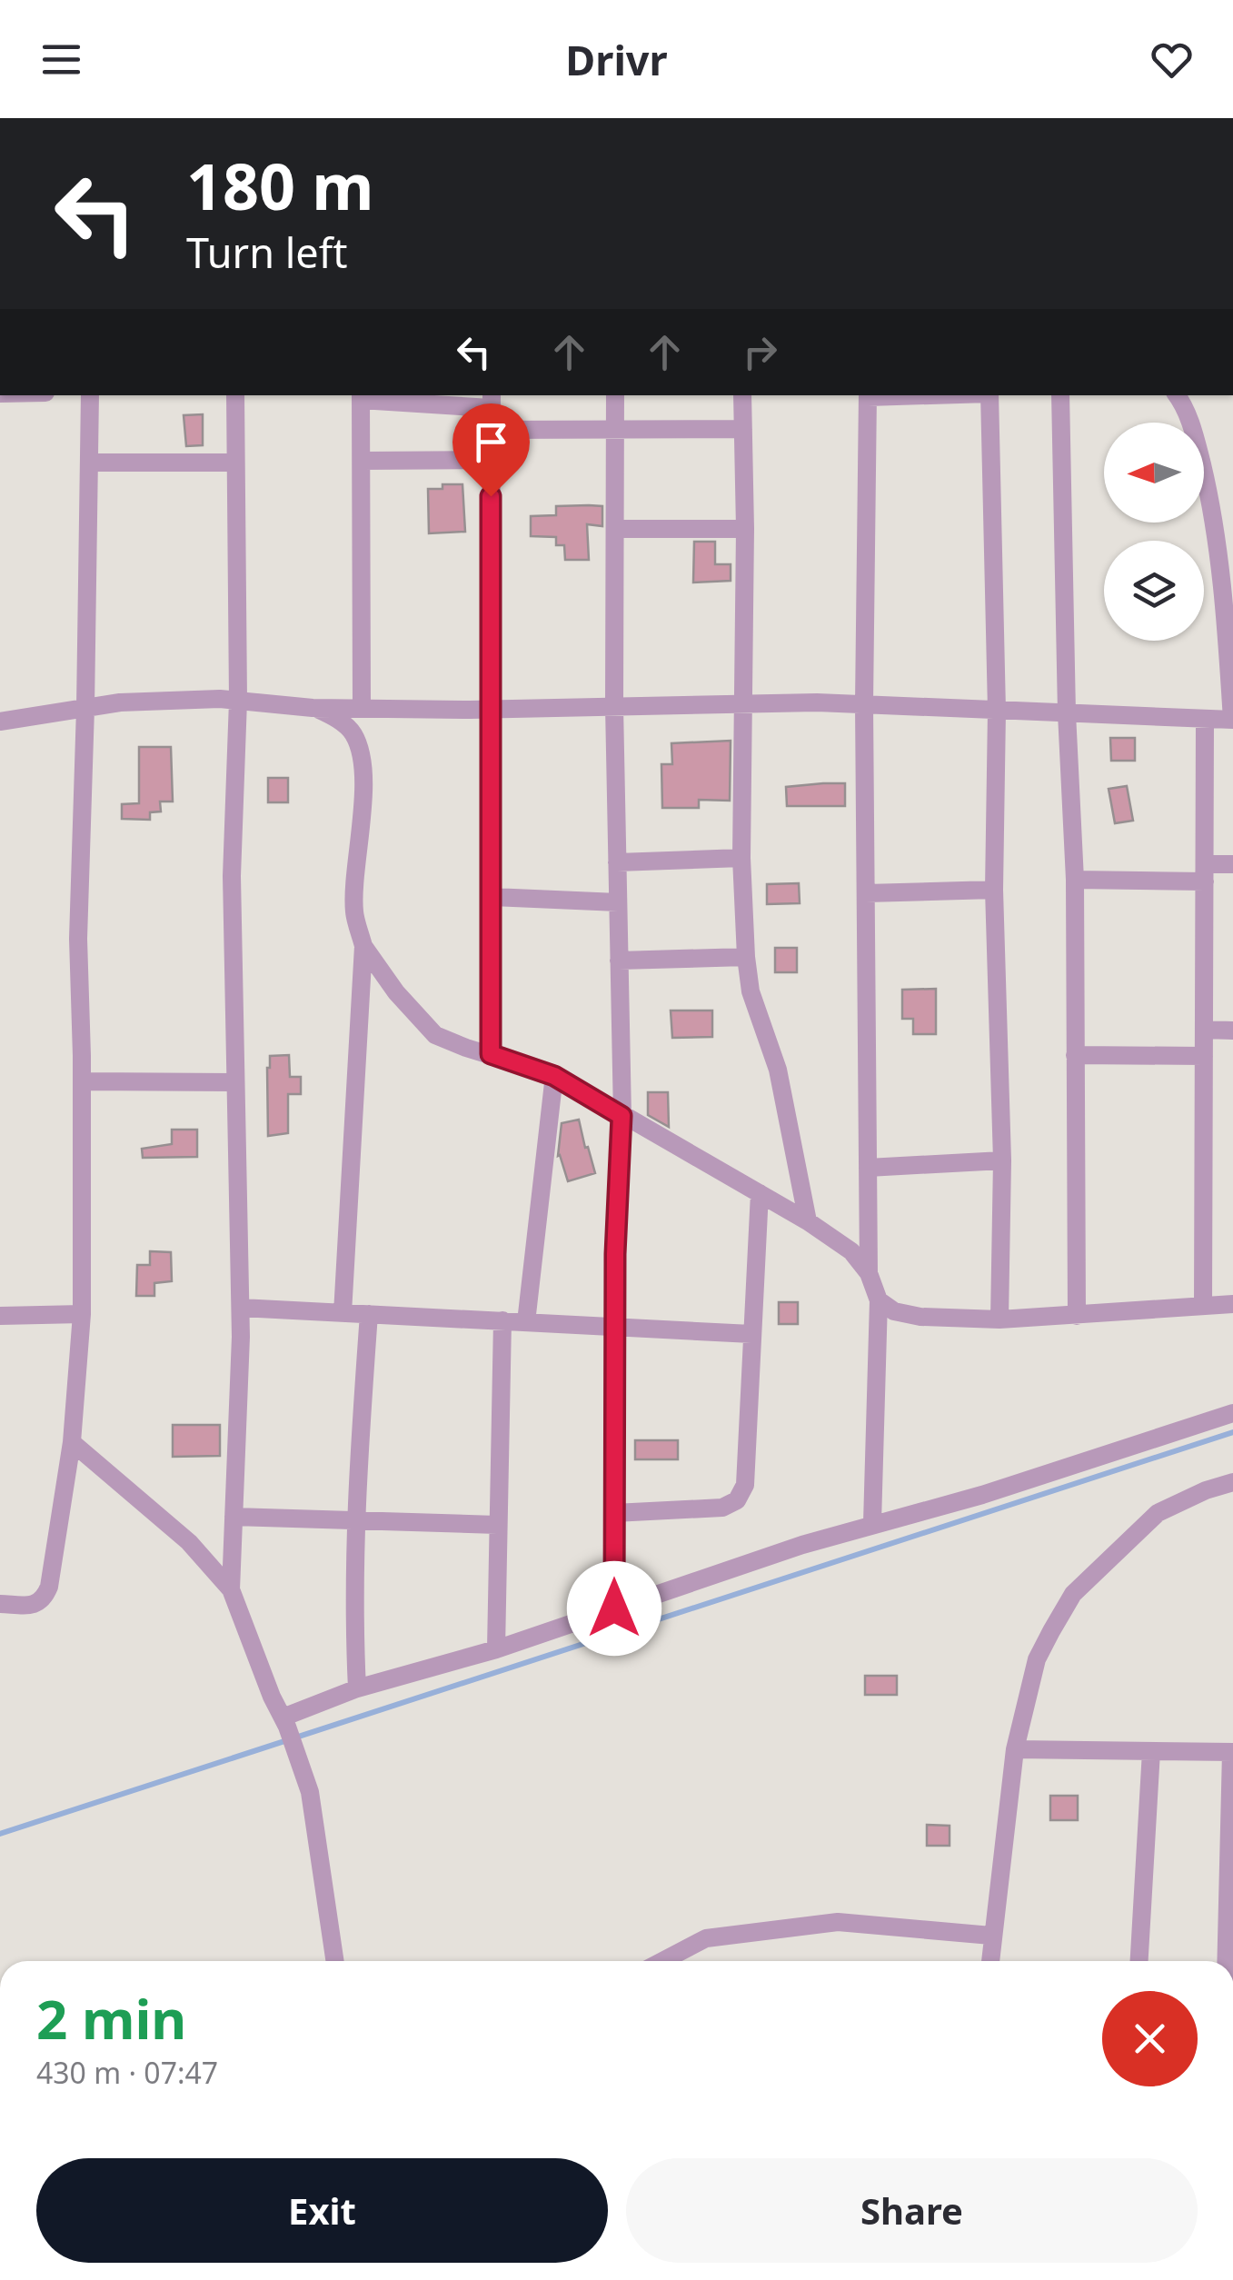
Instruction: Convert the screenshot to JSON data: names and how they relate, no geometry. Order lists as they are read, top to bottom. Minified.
{"north":"left","page":{"header":"Drivr","turn":["180 m","Turn left"],"heading":["2 min","430 m · 07:47"],"buttons":["Exit","Share"]}}
